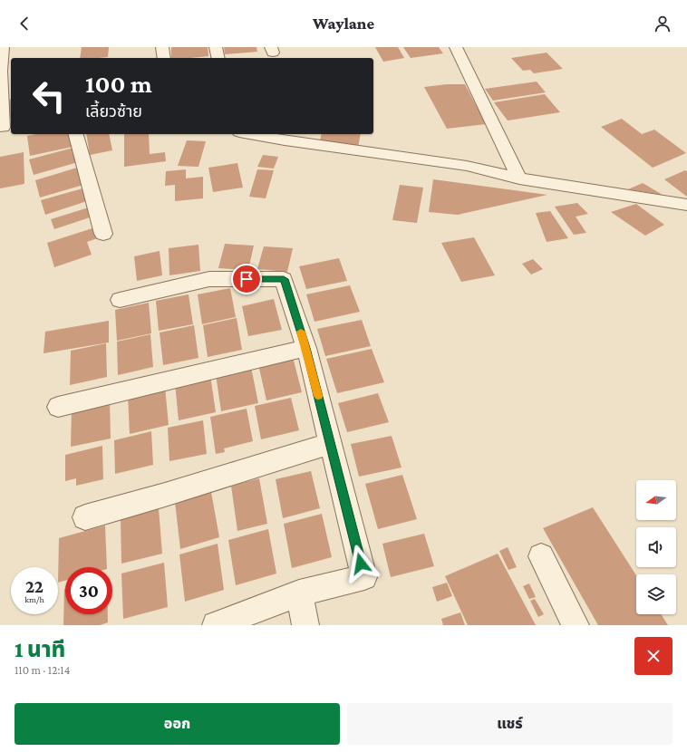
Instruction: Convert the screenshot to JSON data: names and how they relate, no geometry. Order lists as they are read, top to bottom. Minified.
{"north":"left","page":{"header":"Waylane","turn":["100 m","เลี้ยวซ้าย"],"speed":"22 km/h","limit":"30","heading":["1 นาที","110 m · 12:14"],"buttons":["ออก","แชร์"]}}
